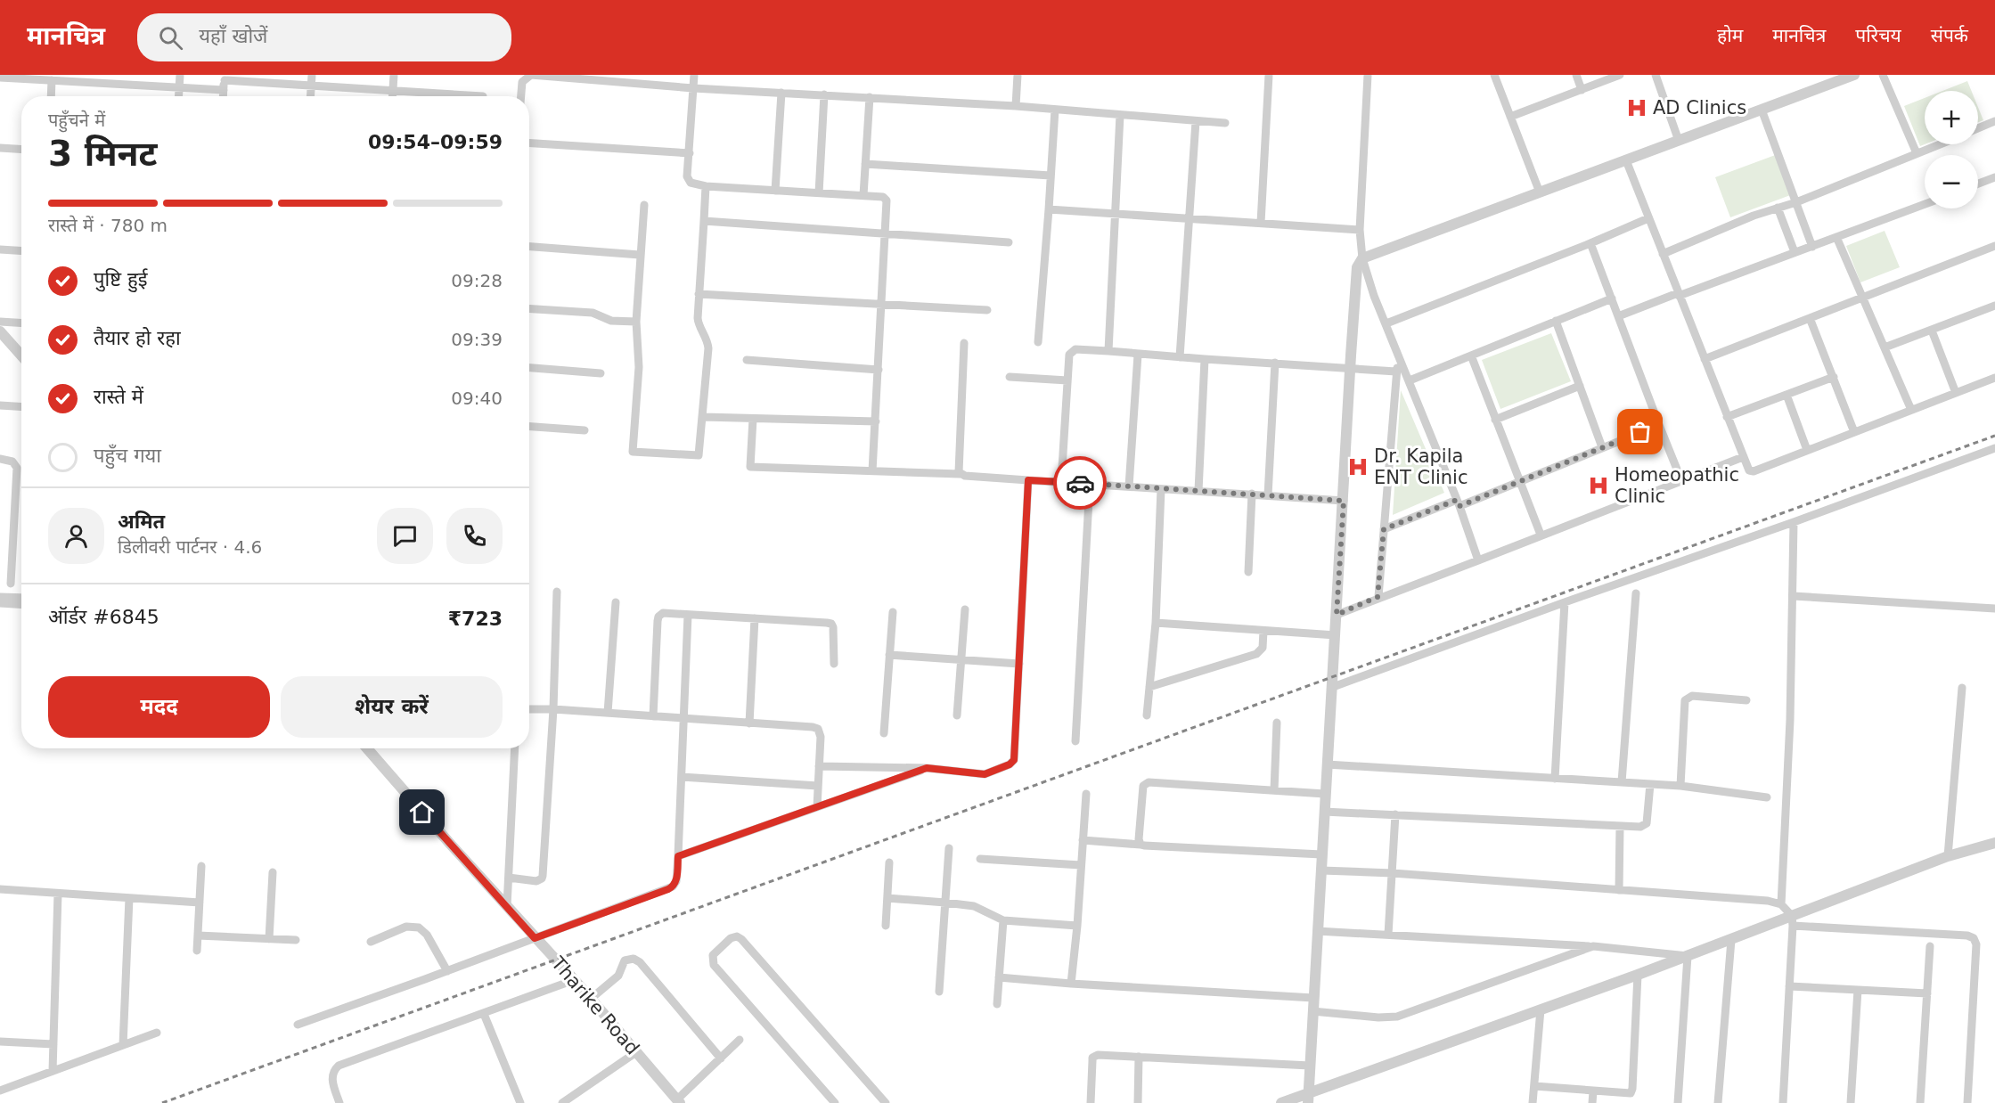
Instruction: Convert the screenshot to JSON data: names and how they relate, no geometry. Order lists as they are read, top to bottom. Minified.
{"streets":{"street":["Tharike Road"]},"places":{"hospital":["AD Clinics","Dr. Kapila ENT Clinic","Homeopathic Clinic"]},"page":{"header":"मानचित्र","search":"यहाँ खोजें","nav":["होम","मानचित्र","परिचय","संपर्क"],"map_buttons":["+","−"],"heading":["3 मिनट","पहुँचने में","09:54–09:59"],"panel":["अमित","डिलीवरी पार्टनर · 4.6","ऑर्डर #6845","₹723"],"bar":"रास्ते में · 780 m","list":[["पुष्टि हुई","09:28"],["तैयार हो रहा","09:39"],["रास्ते में","09:40"],"पहुँच गया"],"buttons":["मदद","शेयर करें"]}}
